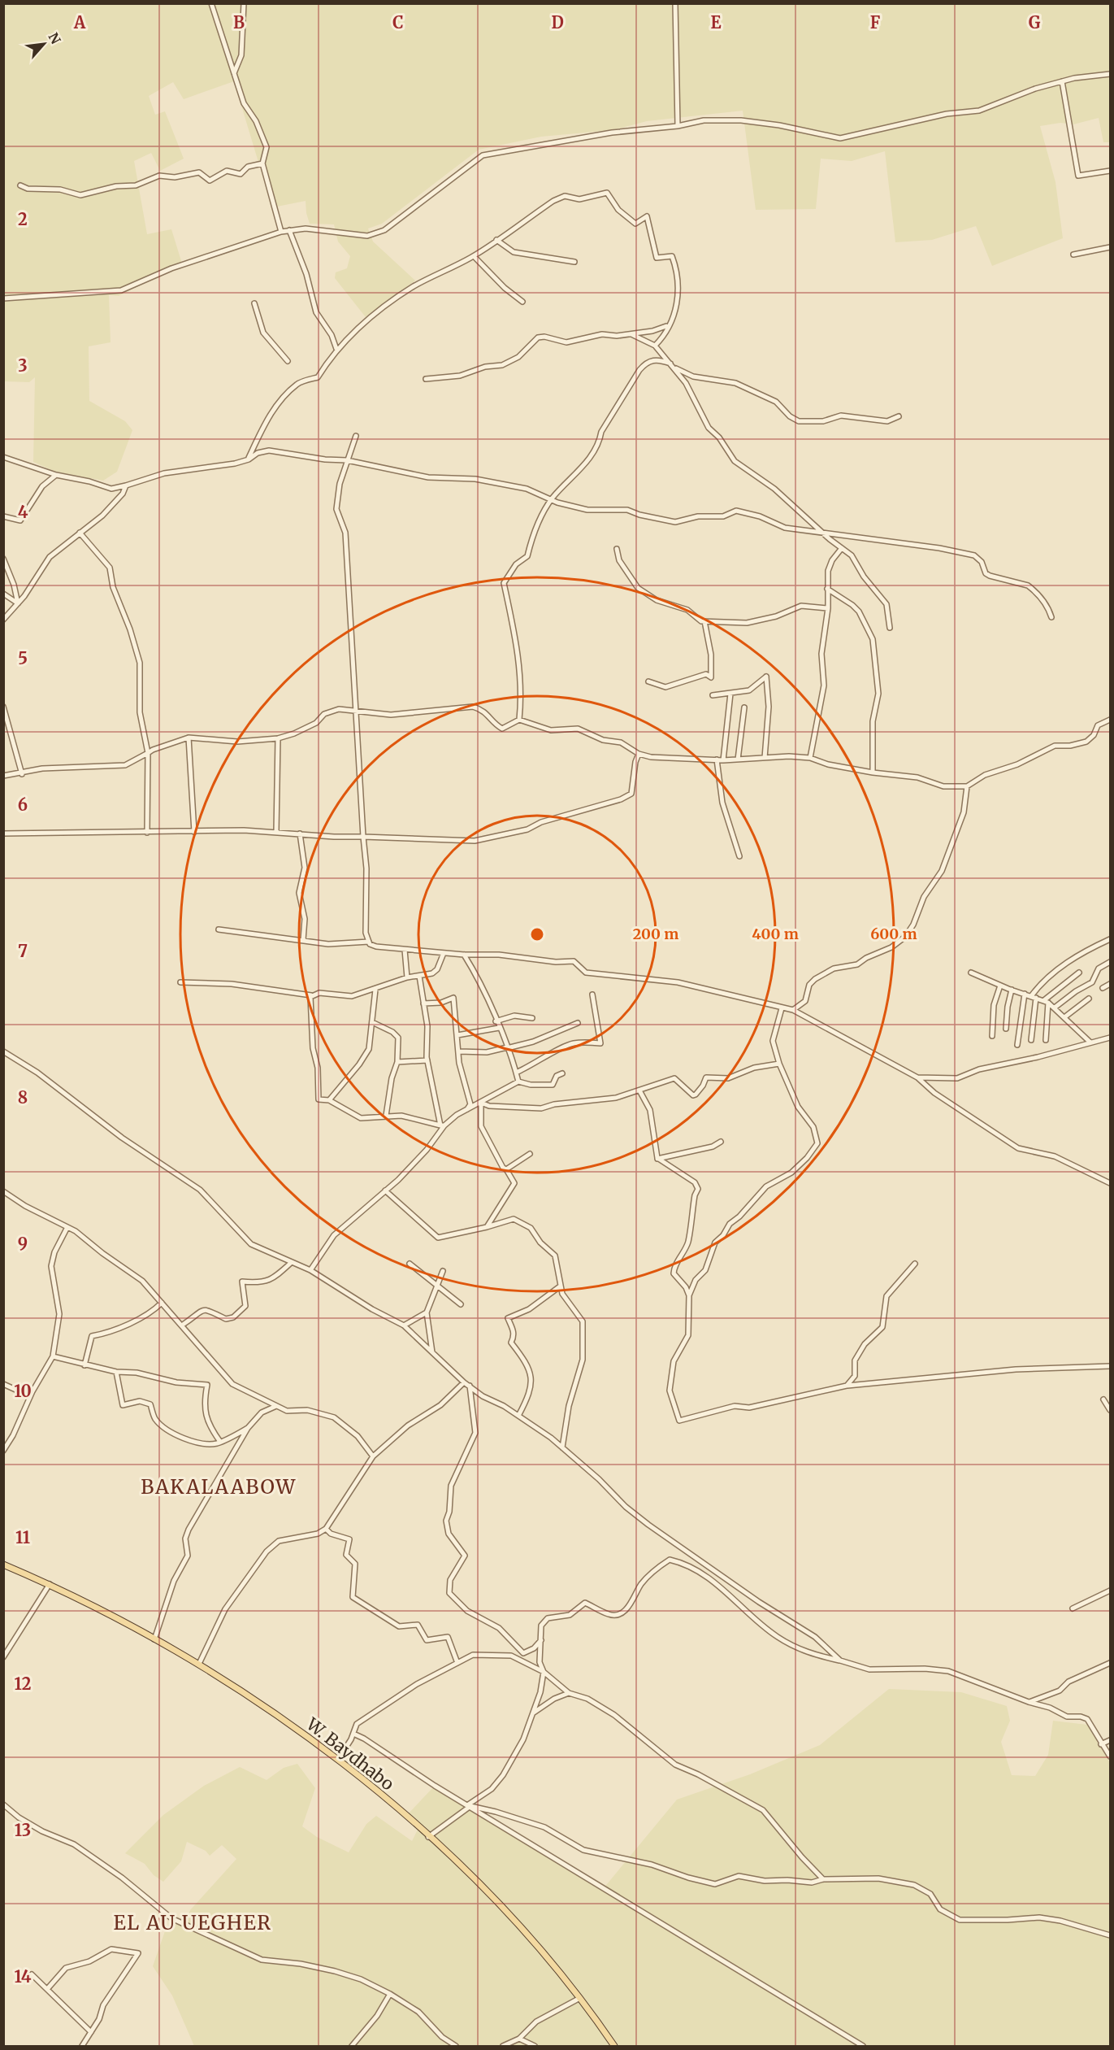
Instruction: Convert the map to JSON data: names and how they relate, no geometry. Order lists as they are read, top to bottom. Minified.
{"streets":{"main road":["W. Baydhabo"]},"districts":["BAKALAABOW","EL AU UEGHER"],"north":"top right","grid":{"columns":["A","B","C","D","E","F","G"],"rows":["2","3","4","5","6","7","8","9","10","11","12","13","14"]},"rings":["200 m","400 m","600 m"]}
